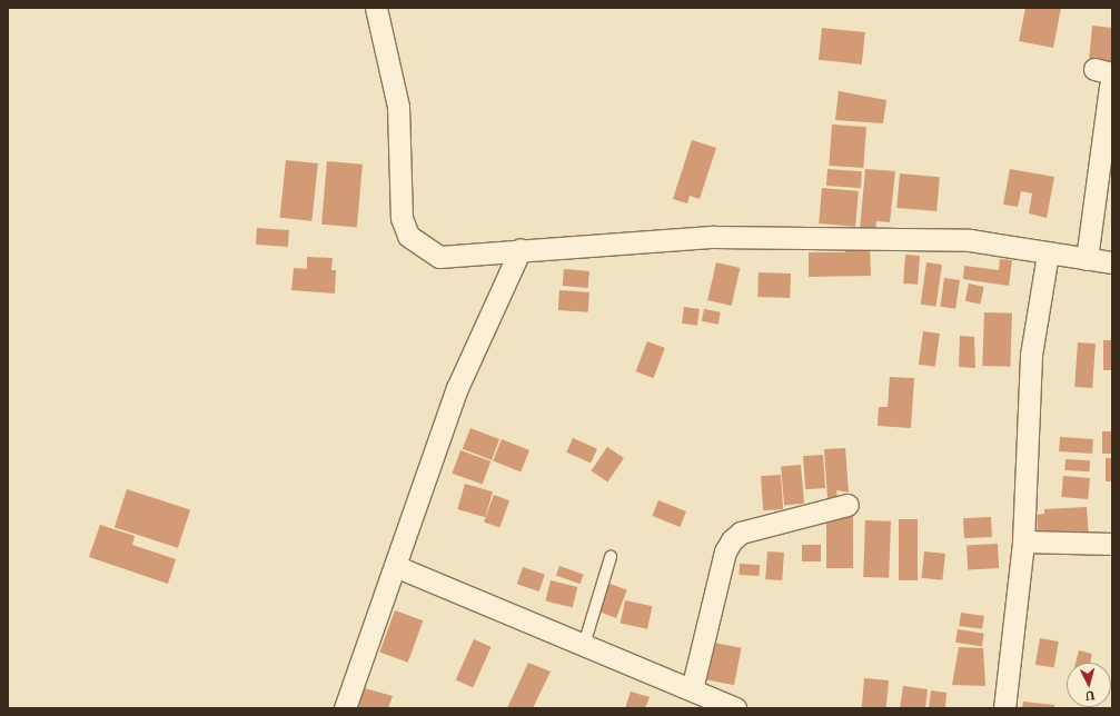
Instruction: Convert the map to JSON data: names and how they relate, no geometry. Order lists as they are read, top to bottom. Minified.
{"north":"bottom"}
